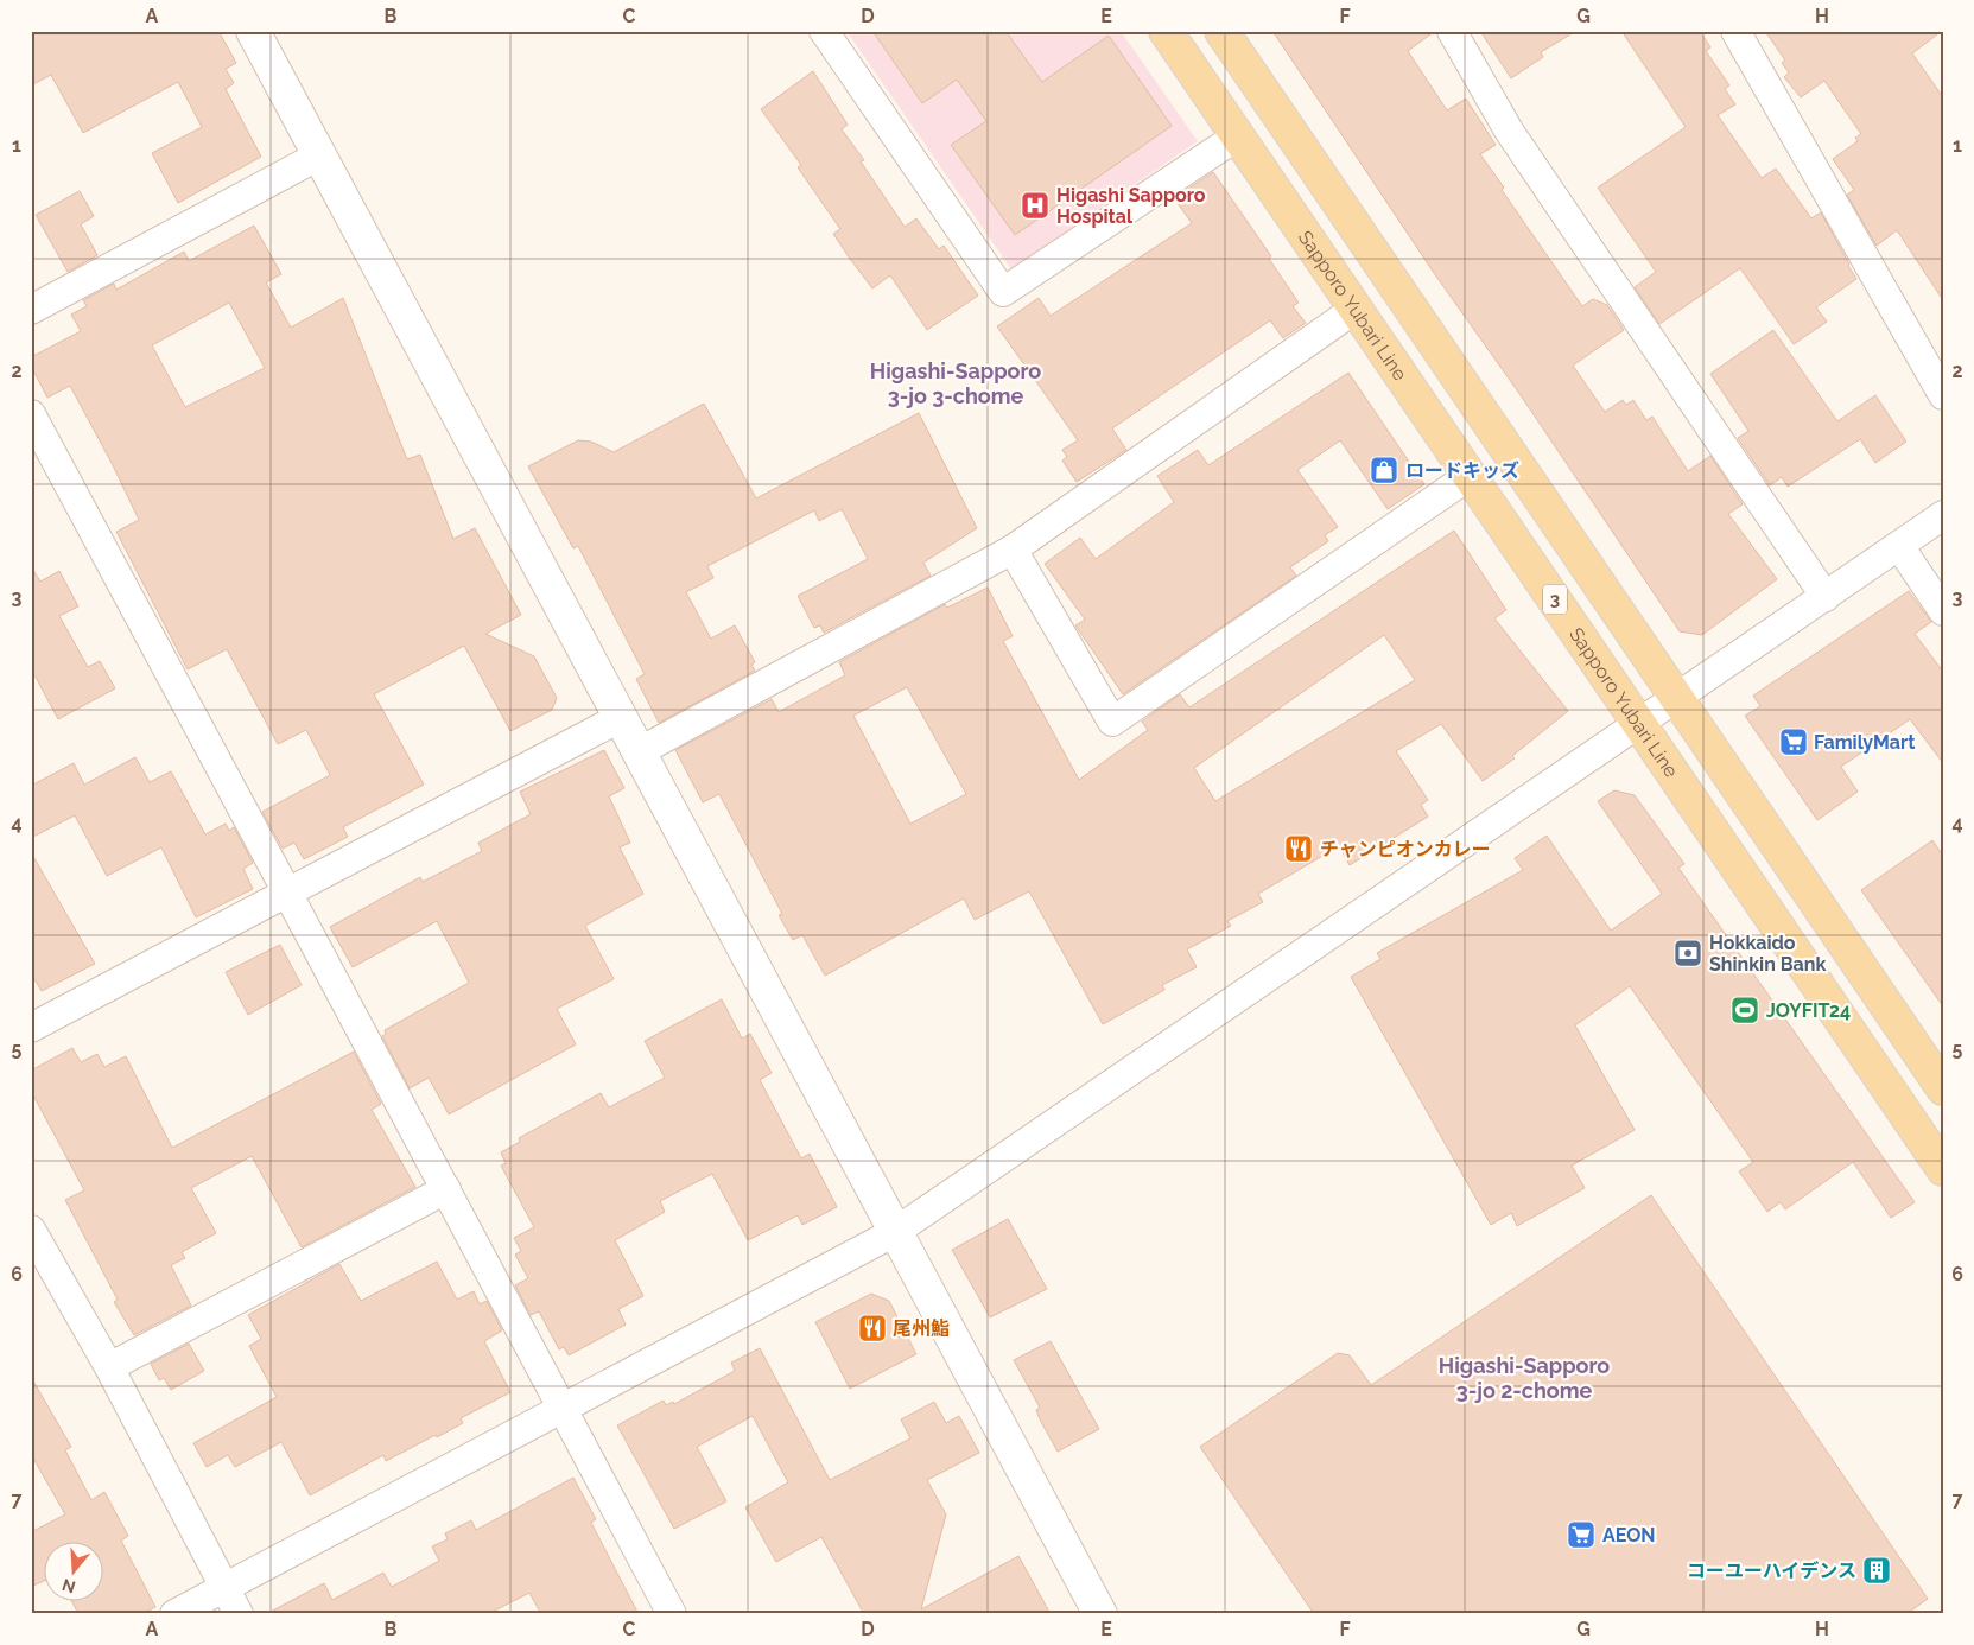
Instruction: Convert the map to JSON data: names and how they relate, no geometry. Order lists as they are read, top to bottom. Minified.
{"streets":{"main road":["Sapporo Yubari Line","3"]},"districts":["Higashi-Sapporo 3-jo 3-chome","Higashi-Sapporo 3-jo 2-chome"],"places":{"hospital":["Higashi Sapporo Hospital"],"shop":["ロードキッズ"],"supermarket":["FamilyMart","AEON"],"restaurant":["チャンピオンカレー","尾州鮨"],"bank":["Hokkaido Shinkin Bank"],"sports":["JOYFIT24"],"building":["コーユーハイデンス"]},"north":"bottom","grid":{"columns":["A","B","C","D","E","F","G","H"],"rows":["1","2","3","4","5","6","7"]}}
